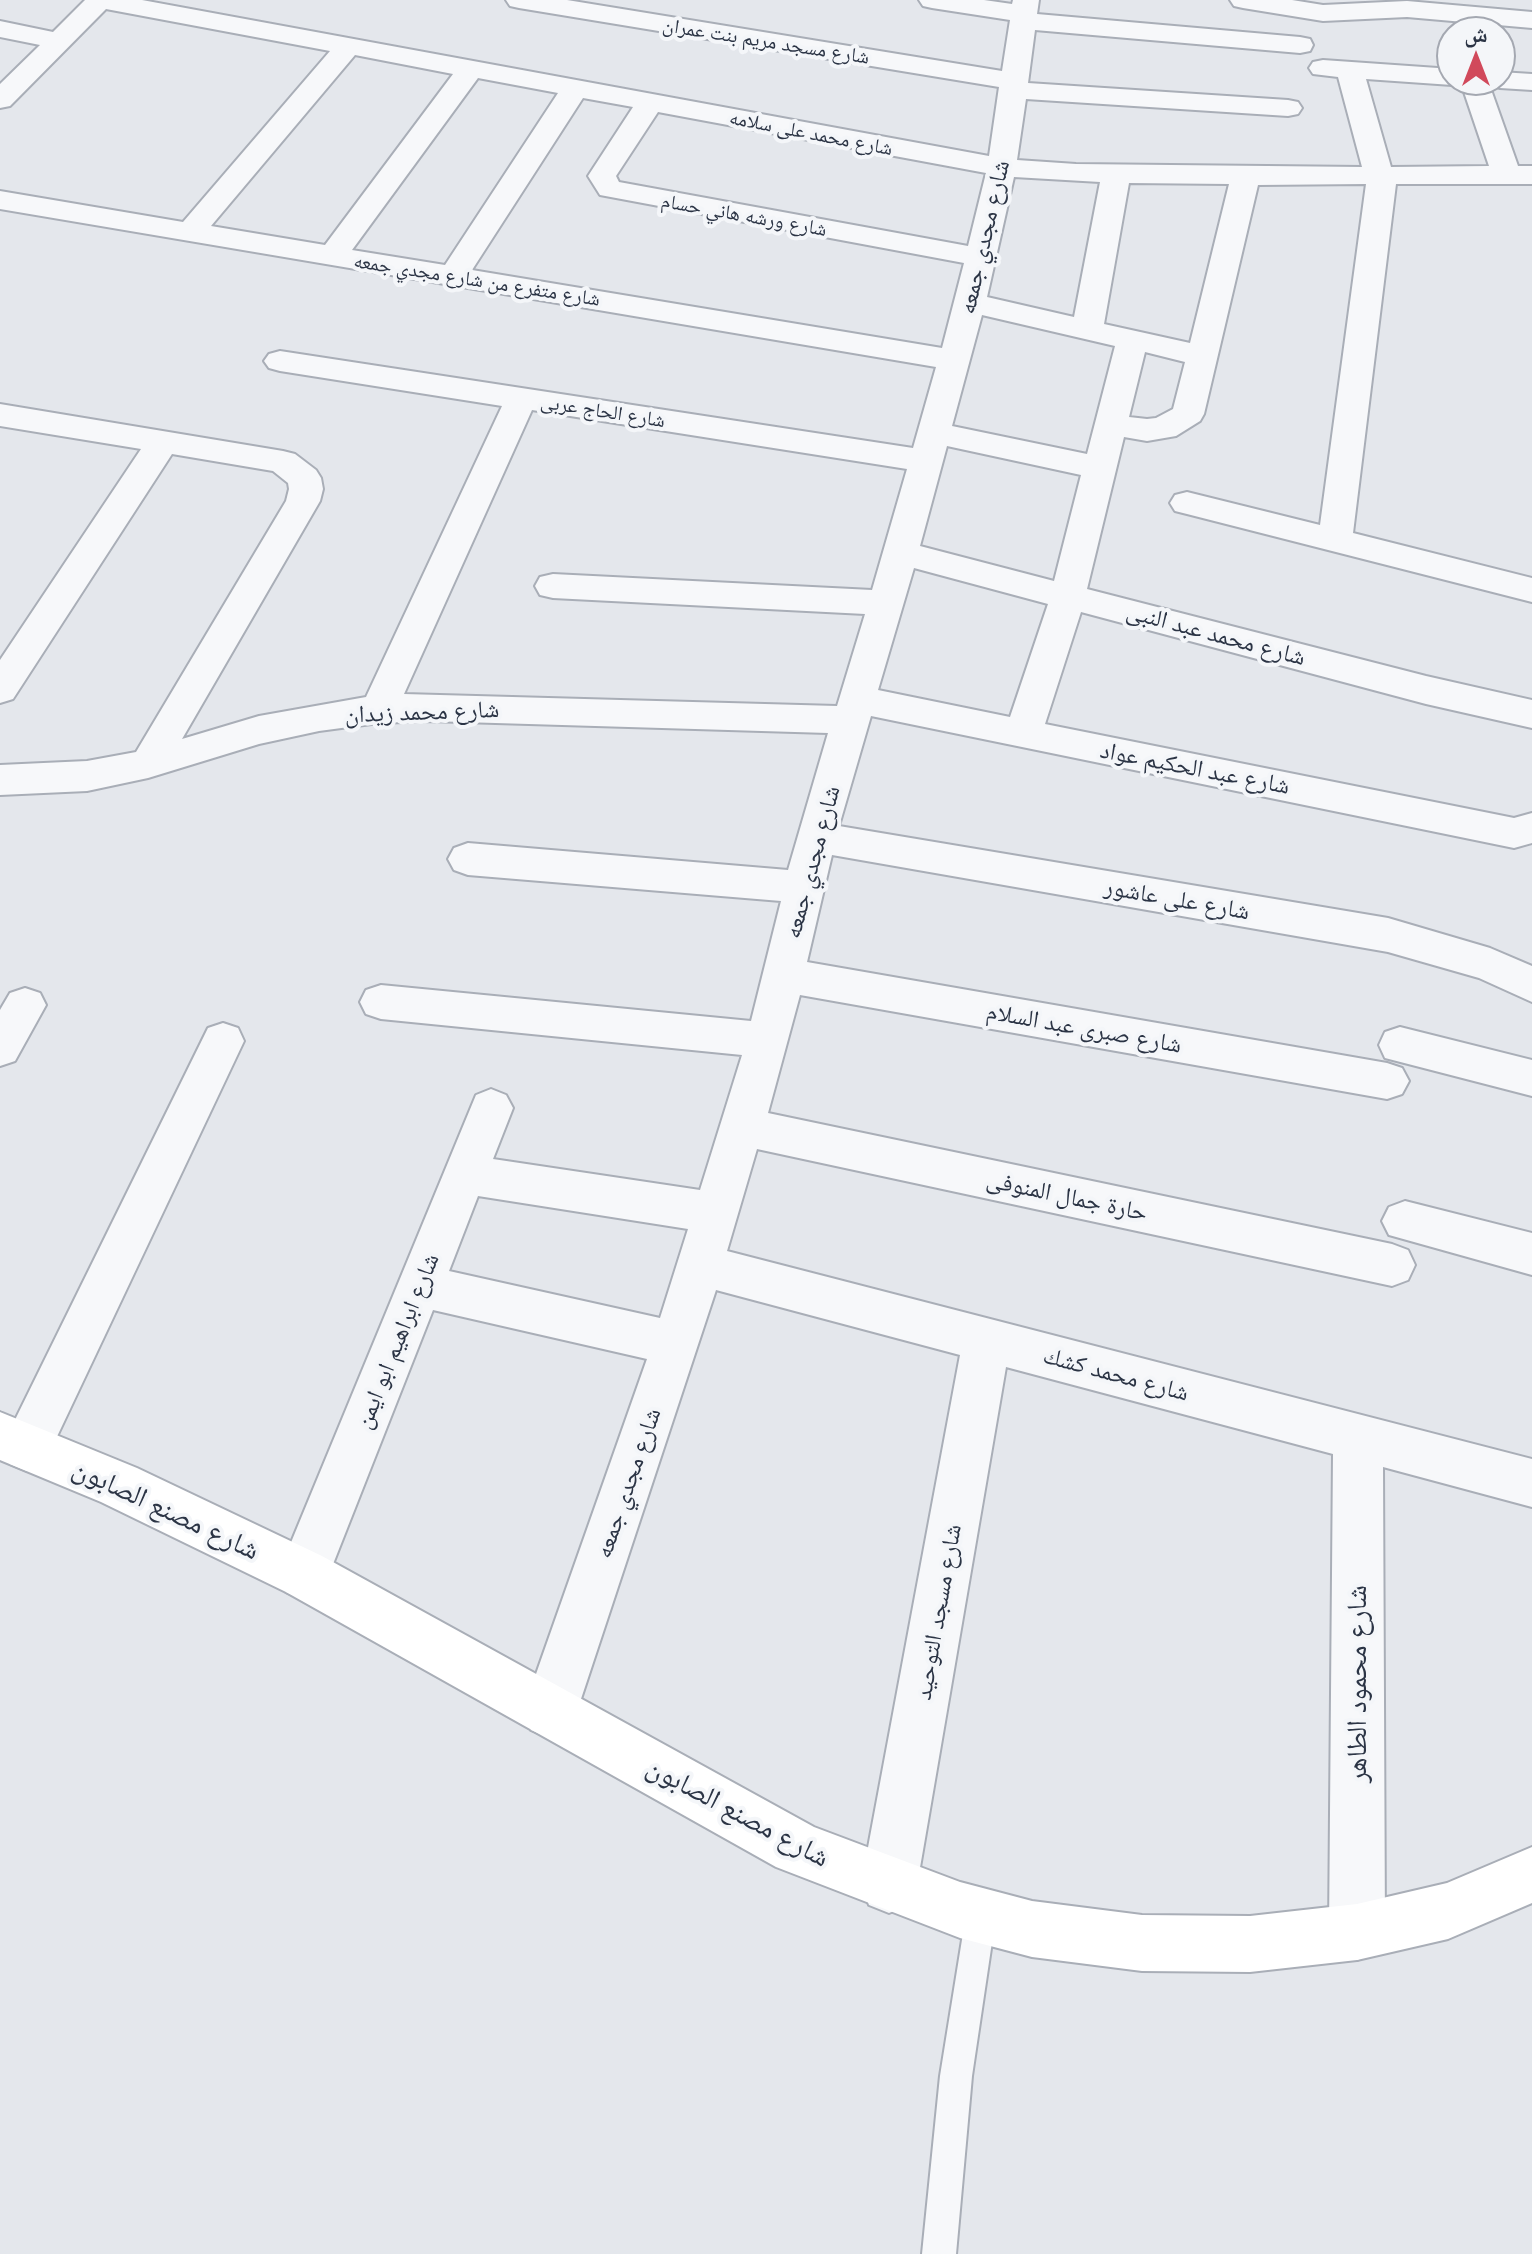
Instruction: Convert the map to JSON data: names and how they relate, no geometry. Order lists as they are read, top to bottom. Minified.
{"streets":{"street":["شارع مسجد مريم بنت عمران","شارع محمد على سلامه","شارع ورشه هاني حسام","شارع مجدي جمعه","شارع متفرع من شارع مجدي جمعه","شارع الحاج عربى","شارع محمد عبد النبى","شارع محمد زيدان","شارع عبد الحكيم عواد","شارع على عاشور","شارع صبرى عبد السلام","حارة جمال المنوفى","شارع ابراهيم ابو ايمن","شارع محمد كشك","شارع مصنع الصابون","شارع مسجد التوحيد","شارع محمود الطاهر"]},"crossings":[["شارع مسجد مريم بنت عمران","شارع مجدي جمعه"],["شارع محمد على سلامه","شارع ورشه هاني حسام"],["شارع محمد على سلامه","شارع مجدي جمعه"],["شارع ورشه هاني حسام","شارع مجدي جمعه"],["شارع مجدي جمعه","شارع متفرع من شارع مجدي جمعه"],["شارع مجدي جمعه","شارع الحاج عربى"],["شارع مجدي جمعه","شارع محمد عبد النبى"],["شارع مجدي جمعه","شارع محمد زيدان"],["شارع مجدي جمعه","شارع عبد الحكيم عواد"],["شارع مجدي جمعه","شارع على عاشور"],["شارع مجدي جمعه","شارع صبرى عبد السلام"],["شارع مجدي جمعه","حارة جمال المنوفى"],["شارع مجدي جمعه","شارع محمد كشك"],["شارع مجدي جمعه","شارع مصنع الصابون"],["شارع محمد زيدان","شارع عبد الحكيم عواد"],["شارع ابراهيم ابو ايمن","شارع مصنع الصابون"],["شارع محمد كشك","شارع مسجد التوحيد"],["شارع محمد كشك","شارع محمود الطاهر"],["شارع مصنع الصابون","شارع مسجد التوحيد"],["شارع مصنع الصابون","شارع محمود الطاهر"]],"north":"top"}
